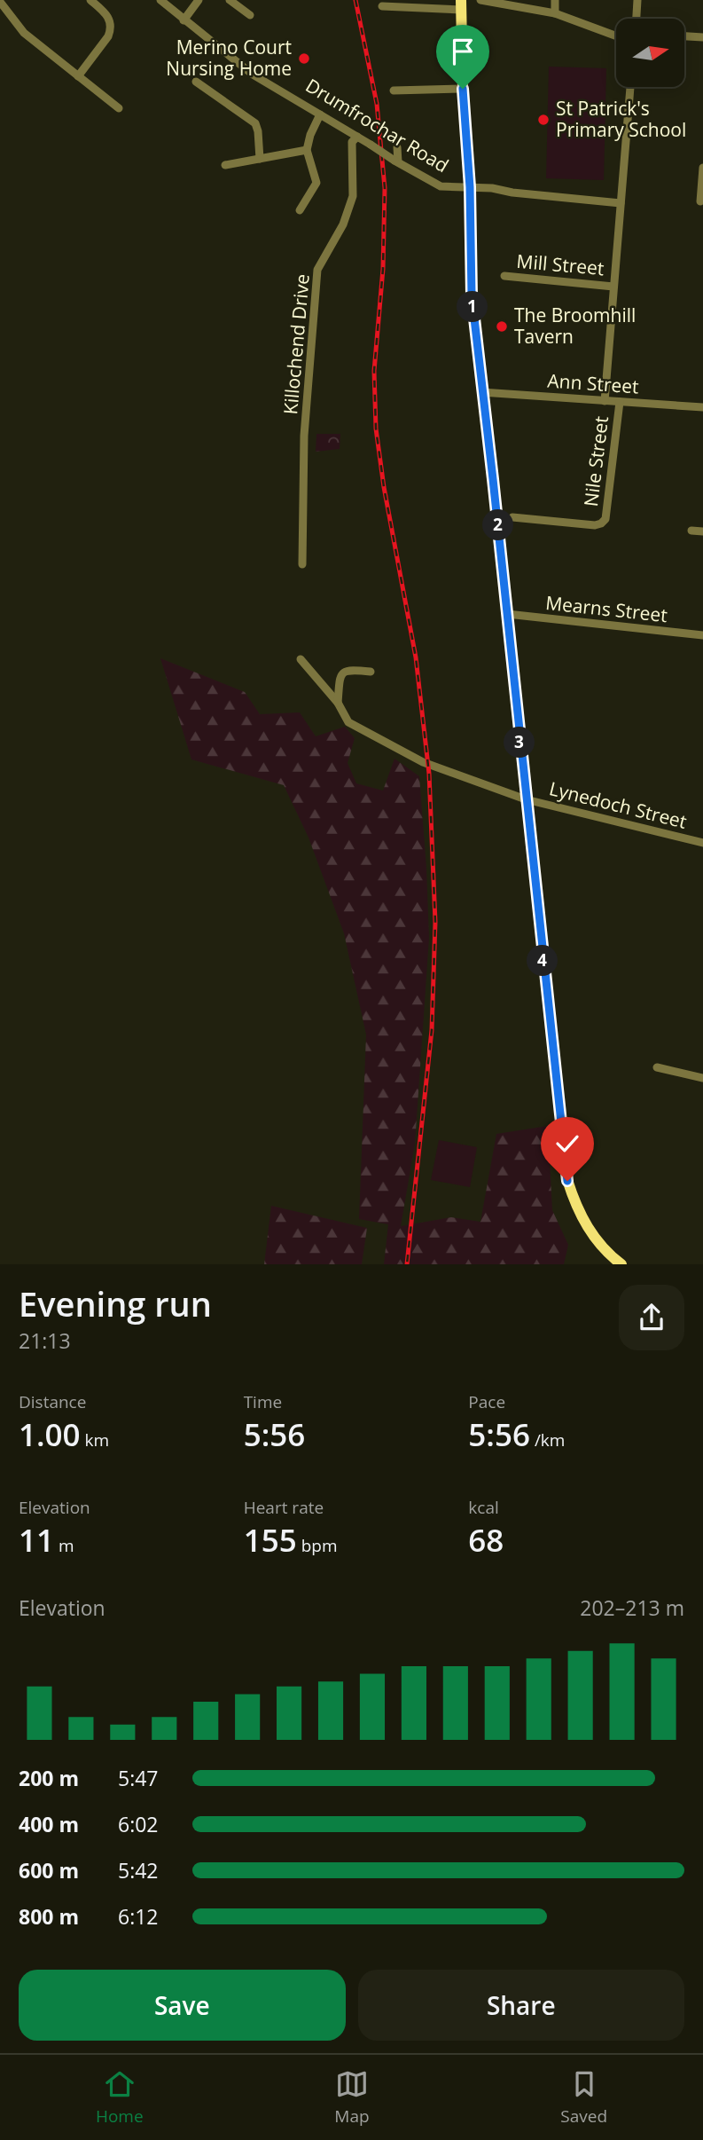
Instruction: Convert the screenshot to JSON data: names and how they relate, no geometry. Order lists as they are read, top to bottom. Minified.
{"streets":{"street":["Drumfrochar Road","Mill Street","Killochend Drive","Ann Street","Nile Street","Mearns Street","Lynedoch Street"]},"crossings":[["Drumfrochar Road","Killochend Drive"],["Ann Street","Nile Street"]],"places":["Merino Court Nursing Home","St Patrick's Primary School","The Broomhill Tavern"],"north":"right","page":{"pins":["1","2","3","4"],"heading":["Evening run","21:13"],"stats":[["Distance","1.00 km"],["Time","5:56"],["Pace","5:56 /km"],["Elevation","11 m"],["Heart rate","155 bpm"],["kcal","68"]],"chart":["Elevation","202–213 m"],"list":[{"name":"200 m","note":"5:47"},{"name":"400 m","note":"6:02"},{"name":"600 m","note":"5:42"},{"name":"800 m","note":"6:12"}],"buttons":["Save","Share"],"tabs":["Home","Map","Saved"]}}
